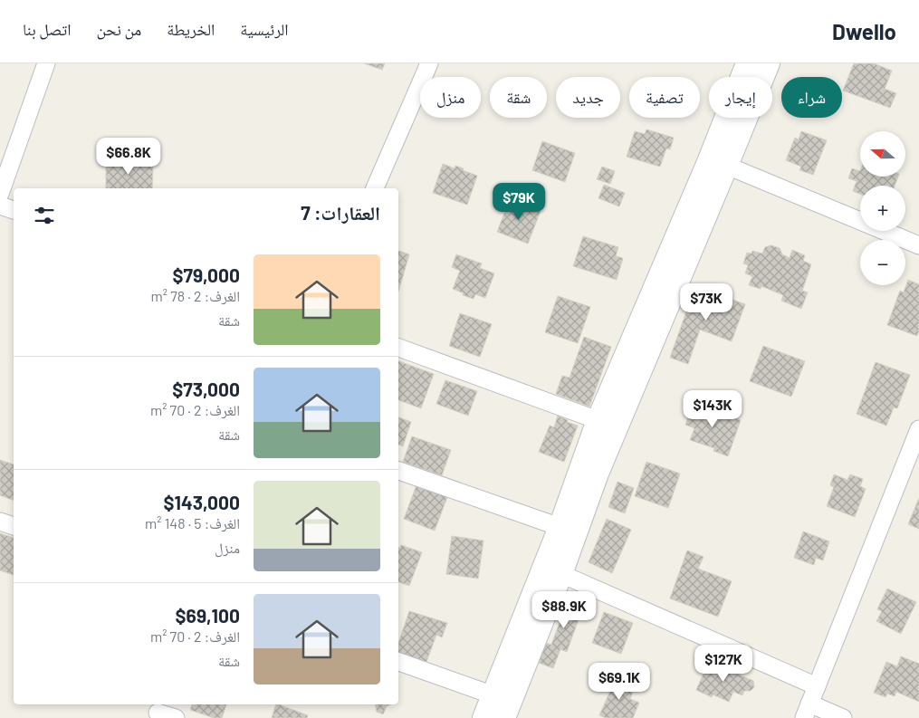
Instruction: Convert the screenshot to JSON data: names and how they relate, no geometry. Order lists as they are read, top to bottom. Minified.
{"north":"left","page":{"header":"Dwello","nav":["الرئيسية","الخريطة","من نحن","اتصل بنا"],"chip":["شراء","إيجار","تصفية","جديد","شقة","منزل"],"map_buttons":["+","−"],"price":["$66.8K","$79K","$73K","$143K","$88.9K","$127K","$69.1K"],"heading":"العقارات: 7","list":[{"name":"$79,000","note":"الغرف: 2 · 78 m² · شقة"},{"name":"$73,000","note":"الغرف: 2 · 70 m² · شقة"},{"name":"$143,000","note":"الغرف: 5 · 148 m² · منزل"},{"name":"$69,100","note":"الغرف: 2 · 70 m² · شقة"}]}}
